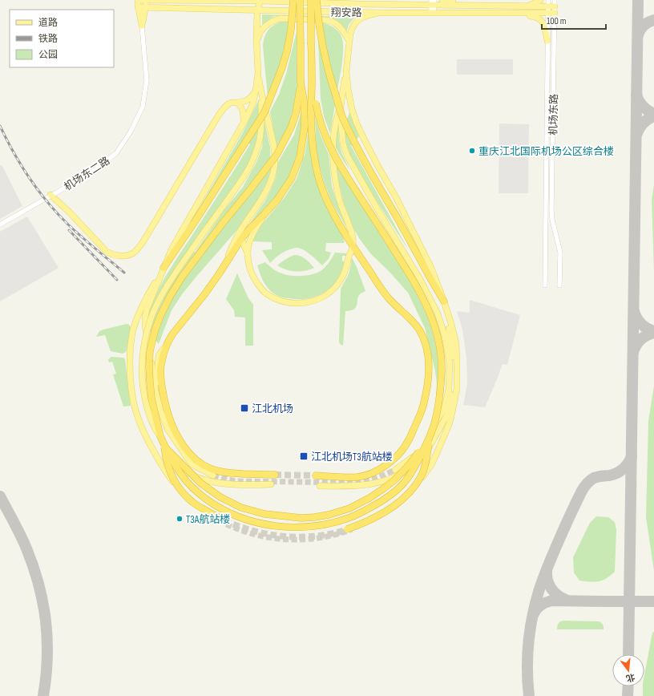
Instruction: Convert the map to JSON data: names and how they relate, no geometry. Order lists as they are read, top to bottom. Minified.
{"streets":{"main road":["翔安路","机场东二路"],"street":["机场东路"]},"crossings":[["翔安路","机场东路"],["翔安路","机场东二路"]],"places":{"other":["重庆江北国际机场公区综合楼","T3A航站楼"],"transit":["江北机场","江北机场T3航站楼"]},"legend":["道路","铁路","公园"],"scale_bar":"100 m","north":"bottom"}
